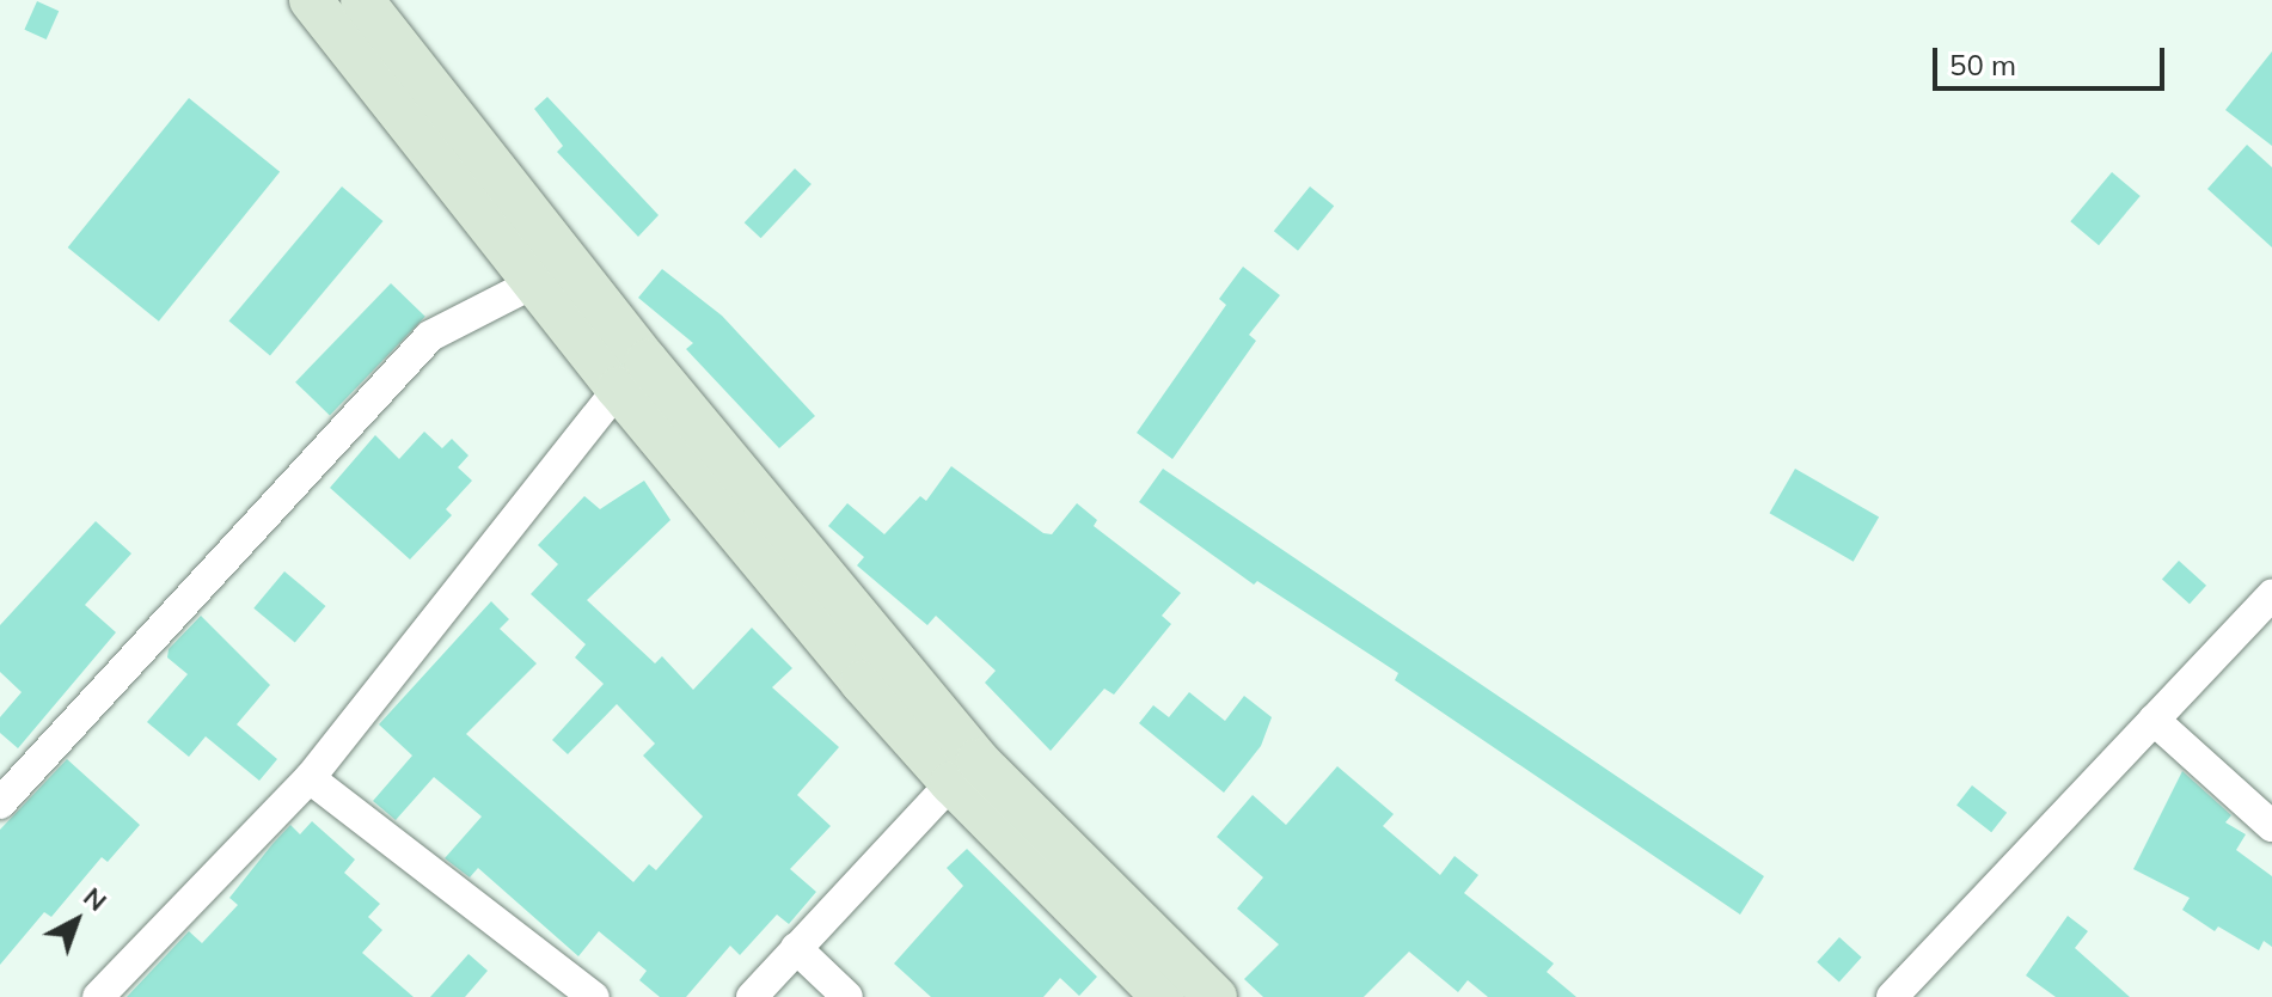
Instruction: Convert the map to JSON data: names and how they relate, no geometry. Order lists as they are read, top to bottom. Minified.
{"scale_bar":"50 m","north":"top right"}
